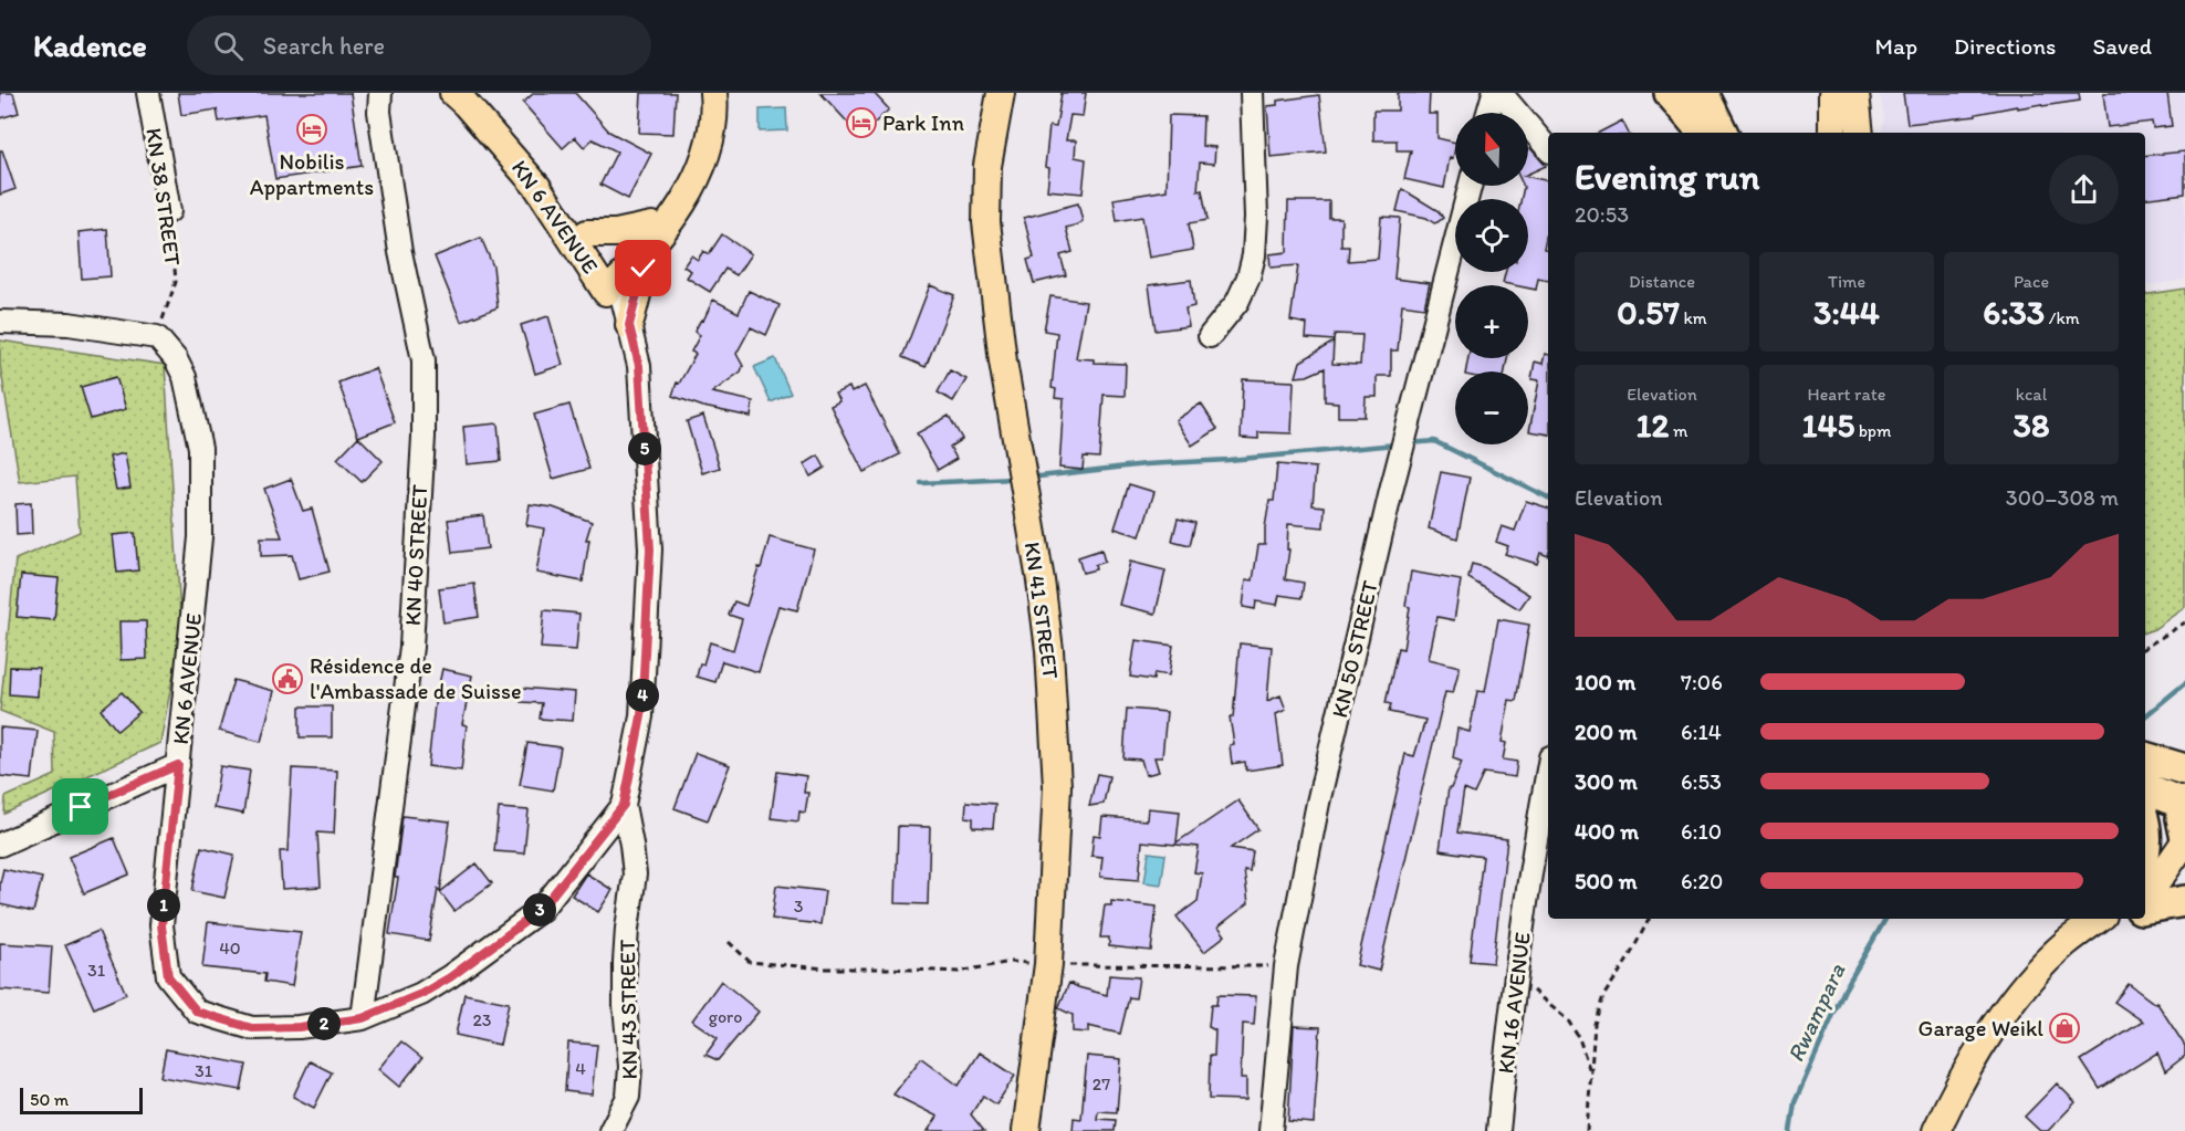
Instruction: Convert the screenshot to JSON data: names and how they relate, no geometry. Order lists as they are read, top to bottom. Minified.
{"streets":{"main road":["KN 6 AVENUE","KN 41 STREET"],"street":["KN 38 STREET","KN 40 STREET","KN 50 STREET","KN 16 AVENUE","KN 43 STREET"]},"crossings":[["KN 38 STREET","KN 6 AVENUE"],["KN 6 AVENUE","KN 40 STREET"],["KN 6 AVENUE","KN 43 STREET"]],"water":["Rwampara"],"places":{"hotel":["Park Inn","Nobilis Appartments"],"public building":["Résidence de l'Ambassade de Suisse"],"shop":["Garage Weikl"]},"house_numbers":["3","40","31","goro","23","4","31","27"],"scale_bar":"50 m","north":"top","page":{"header":"Kadence","search":"Search here","nav":["Map","Directions","Saved"],"map_buttons":["+","−"],"heading":["Evening run","20:53"],"stats":[["Distance","0.57 km"],["Time","3:44"],["Pace","6:33 /km"],["Elevation","12 m"],["Heart rate","145 bpm"],["kcal","38"]],"pins":["5","4","1","3","2"],"chart":["Elevation","300–308 m"],"list":[{"name":"100 m","note":"7:06"},{"name":"200 m","note":"6:14"},{"name":"300 m","note":"6:53"},{"name":"400 m","note":"6:10"},{"name":"500 m","note":"6:20"}],"scale":"50 m"}}
